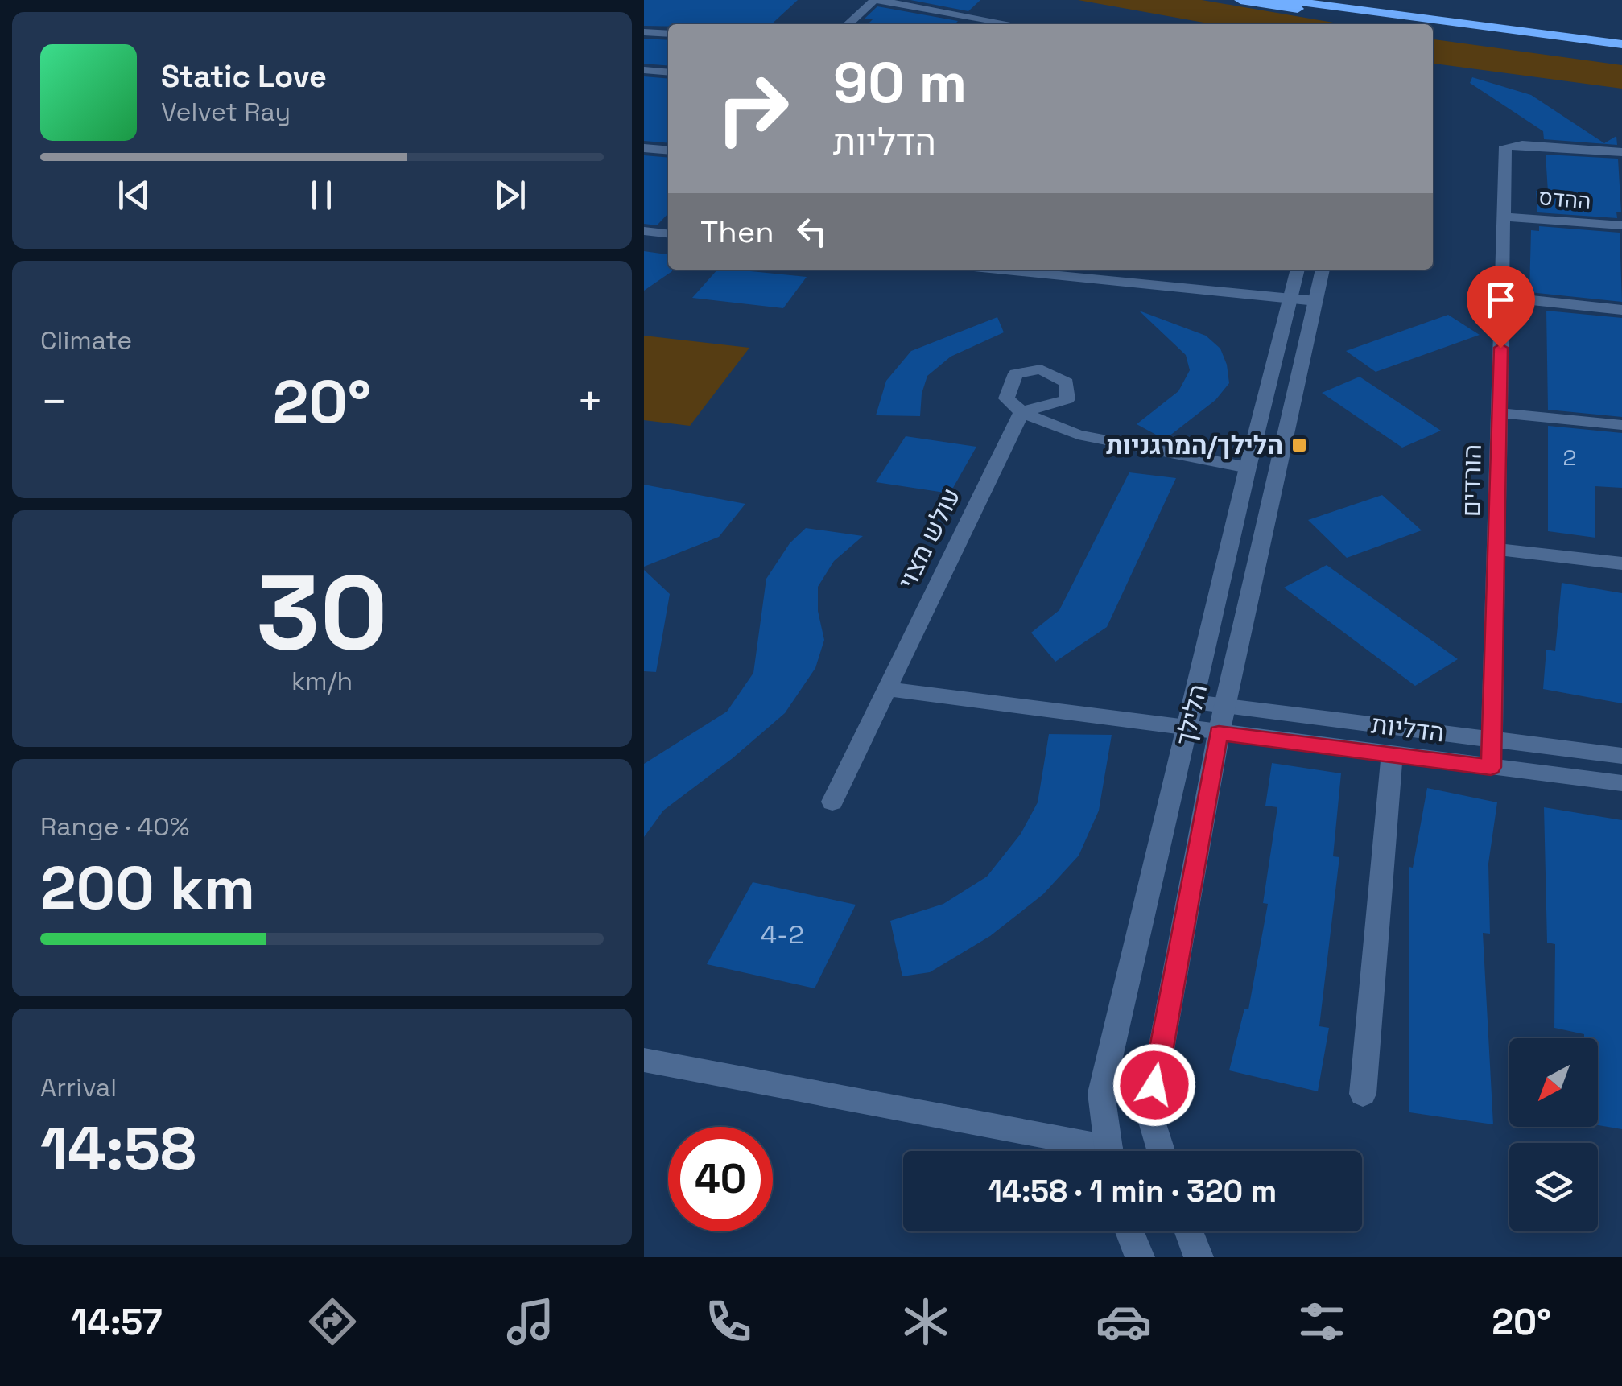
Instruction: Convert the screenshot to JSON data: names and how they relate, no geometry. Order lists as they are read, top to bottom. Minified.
{"streets":{"street":["ההדס","הורדים","עולש מצוי","הלילך","הדליות"]},"crossings":[["ההדס","הורדים"],["הורדים","הדליות"],["עולש מצוי","הלילך"],["הלילך","הדליות"]],"places":{"transit":["הלילך/המרגניות"]},"house_numbers":["2","4-2"],"north":"bottom left","page":{"turn":["90 m","הדליות"],"song":["Static Love","Velvet Ray"],"then":"Then","tile":["Climate",["30","km/h"],["Range · 40%","200 km"],["Arrival","14:58"]],"heat":["−","20°","+"],"limit":"40","trip":"14:58 · 1 min · 320 m","tabs":["14:57","20°"]}}
